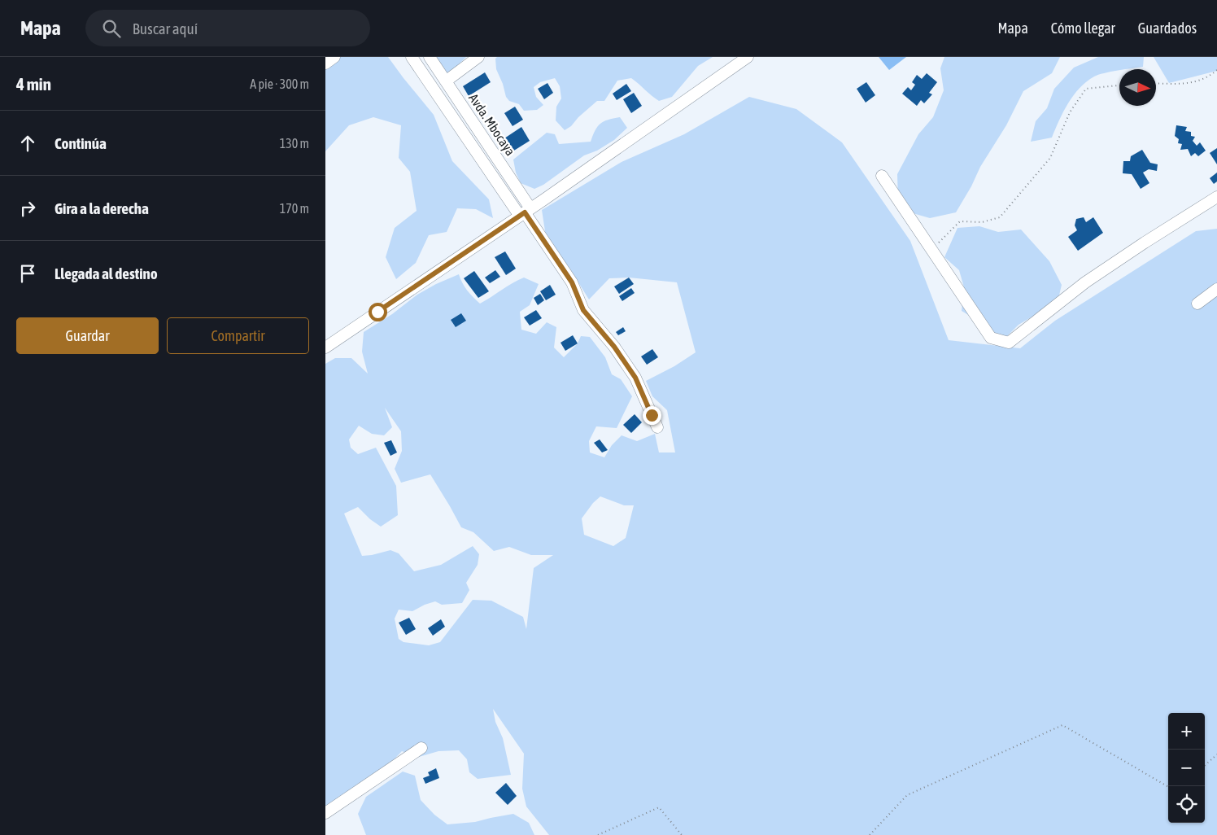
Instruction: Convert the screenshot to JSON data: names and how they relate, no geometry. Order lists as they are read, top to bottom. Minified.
{"streets":{"street":["Avda. Mbocaya"]},"north":"right","page":{"header":"Mapa","search":"Buscar aquí","nav":["Mapa","Cómo llegar","Guardados"],"heading":["4 min","A pie · 300 m"],"list":[["Continúa","130 m"],["Gira a la derecha","170 m"],"Llegada al destino"],"buttons":["Guardar","Compartir"],"map_buttons":["+","−"]}}
